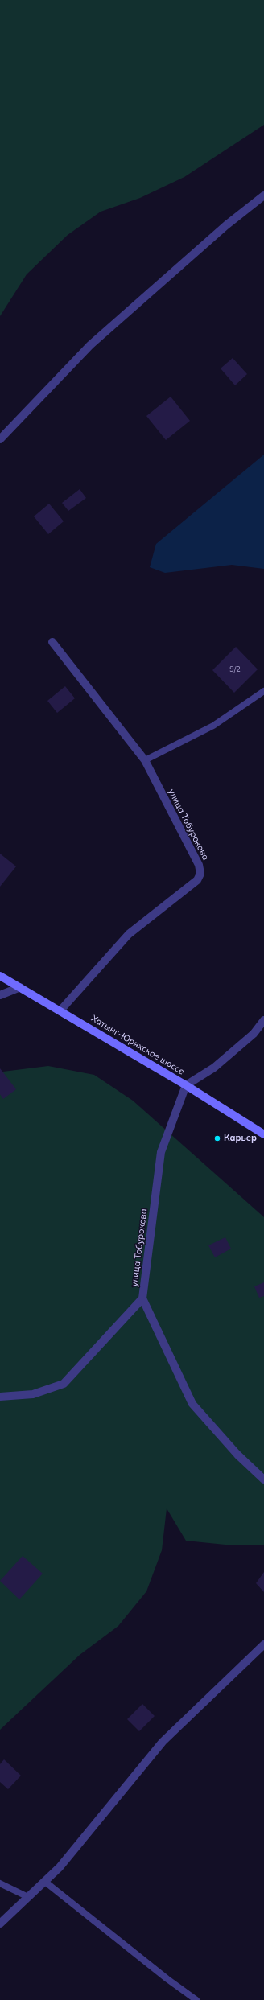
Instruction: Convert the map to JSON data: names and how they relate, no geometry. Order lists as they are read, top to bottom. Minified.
{"streets":{"street":["улица Тобурокова","Хатынг-Юряхское шоссе"]},"crossings":[["улица Тобурокова","Хатынг-Юряхское шоссе"]],"places":["Карьер"],"house_numbers":["9/2"]}
